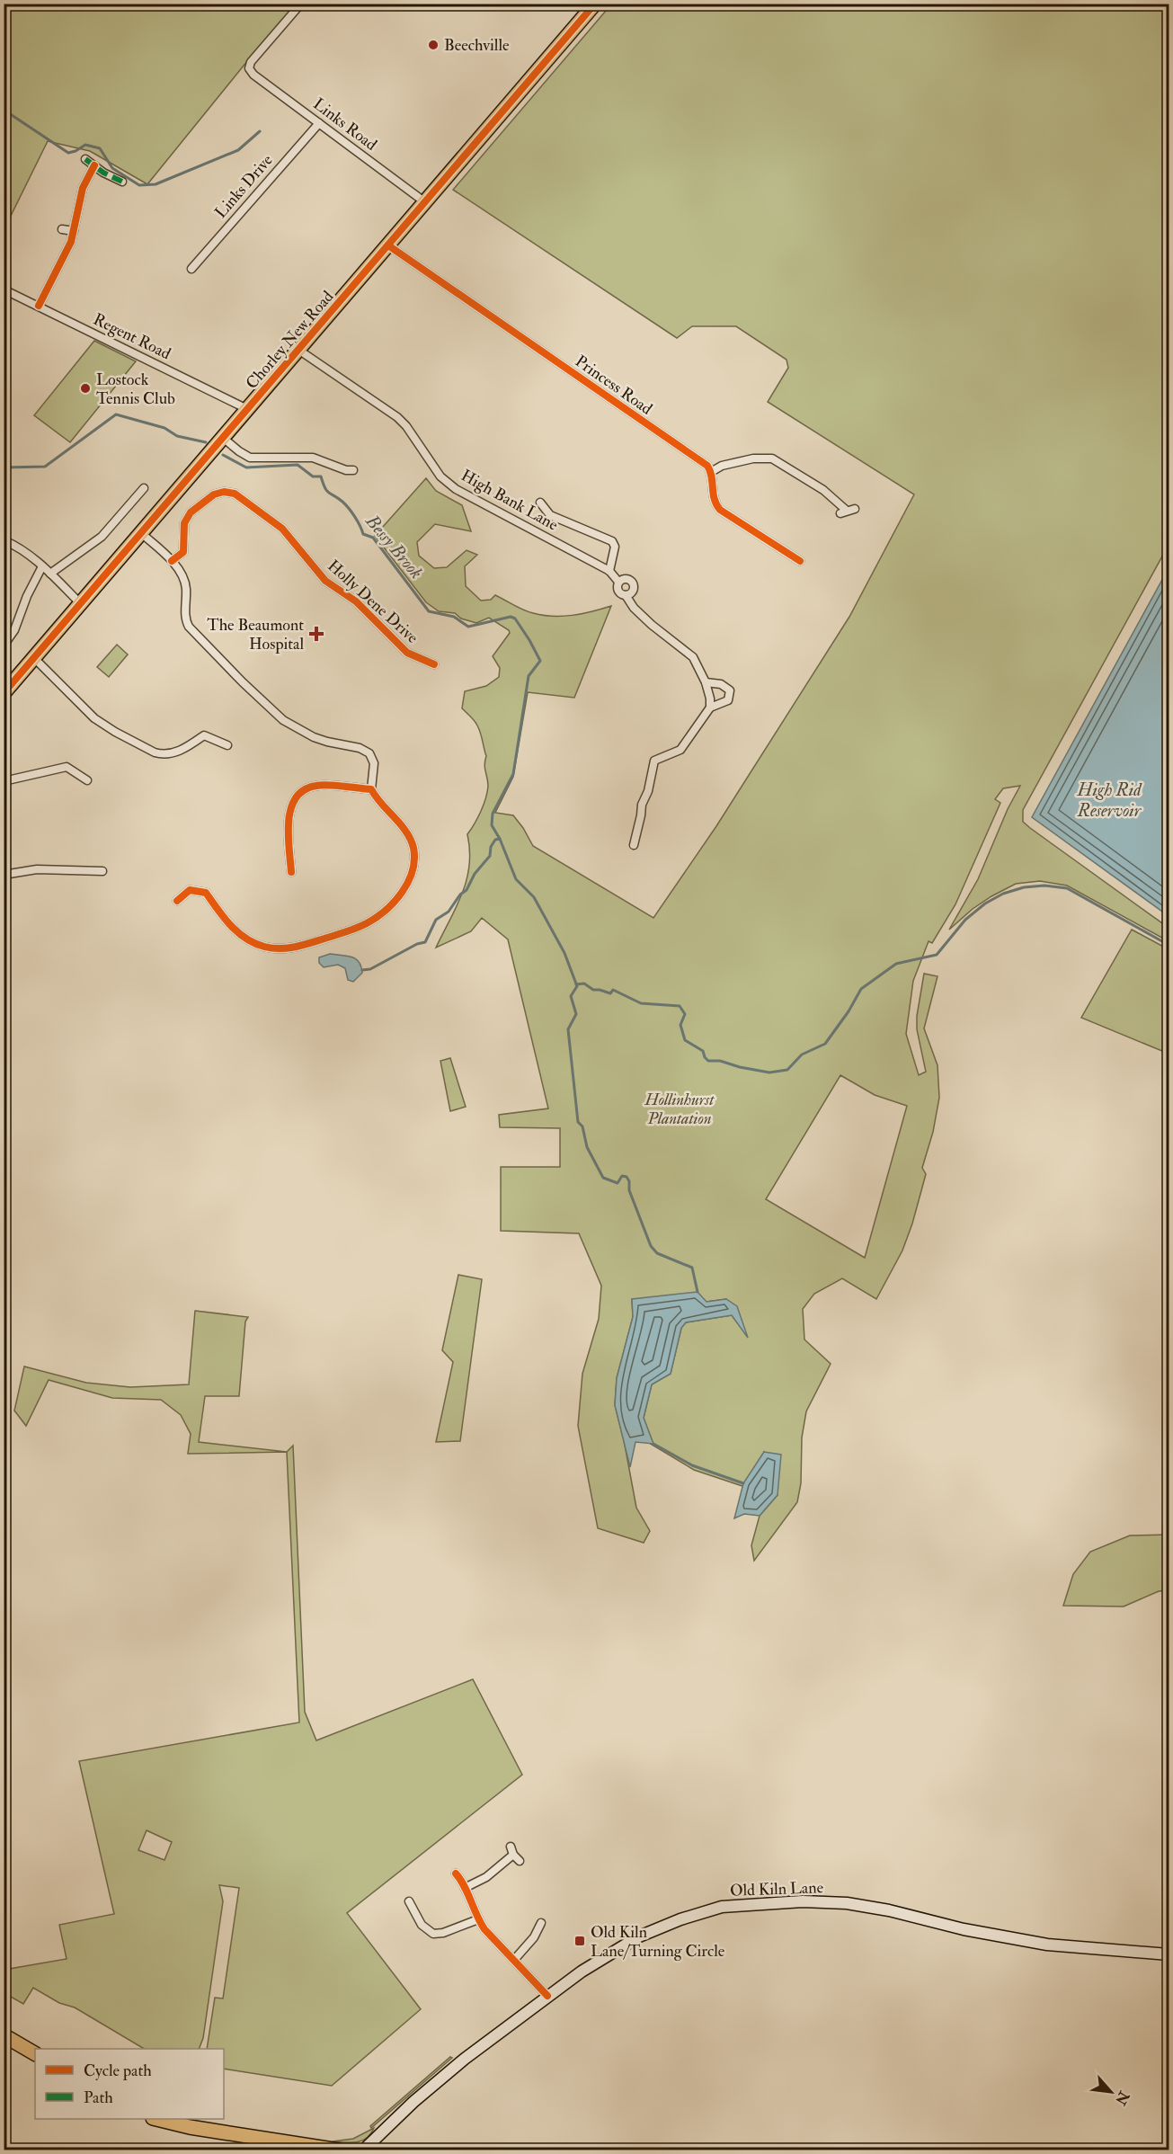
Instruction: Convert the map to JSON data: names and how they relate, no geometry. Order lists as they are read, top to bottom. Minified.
{"streets":{"highway":["Chorley New Road"],"main road":["Old Kiln Lane"],"street":["Links Road","Links Drive","Regent Road","Princess Road","High Bank Lane","Holly Dene Drive"]},"crossings":[["Links Road","Links Drive"],["Links Road","Chorley New Road"],["Regent Road","Chorley New Road"],["Chorley New Road","Princess Road"],["Chorley New Road","High Bank Lane"]],"water":["Bessy Brook","High Rid Reservoir"],"parks":["Hollinhurst Plantation"],"places":{"other":["Beechville","Lostock Tennis Club"],"health":["The Beaumont Hospital"],"transit":["Old Kiln Lane/Turning Circle"]},"legend":["Cycle path","Path"],"north":"bottom right"}
